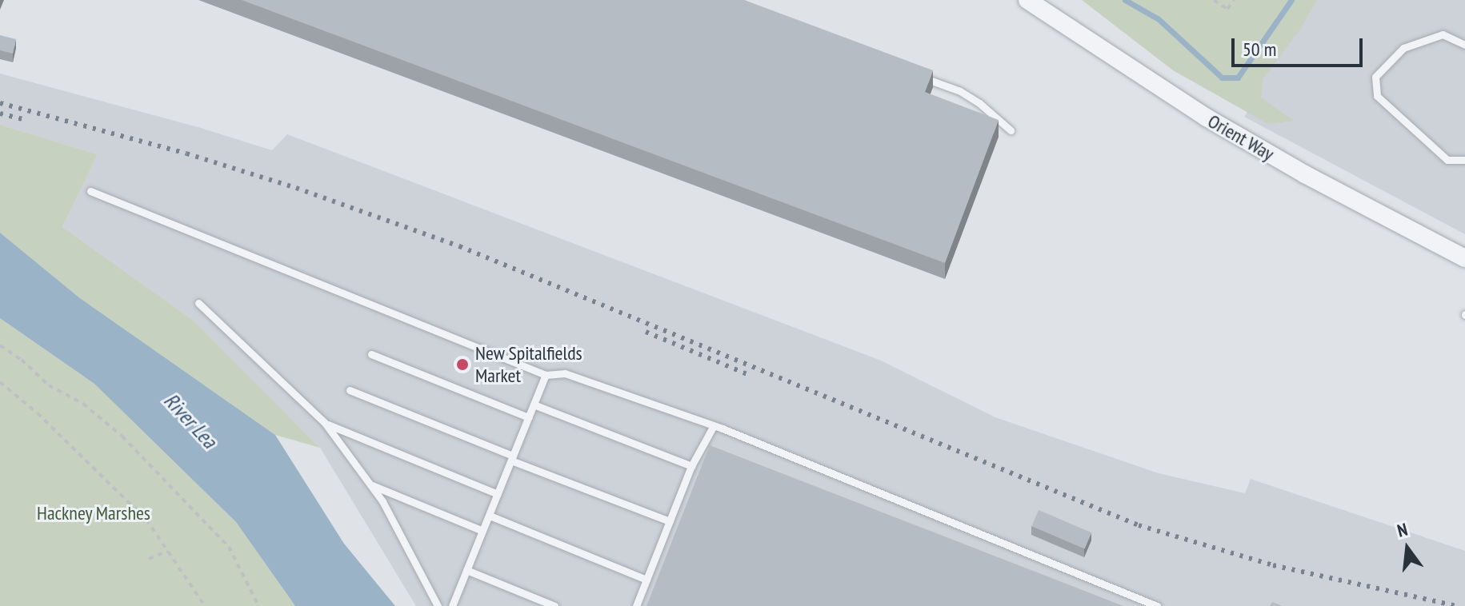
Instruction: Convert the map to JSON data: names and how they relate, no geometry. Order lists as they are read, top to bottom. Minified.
{"streets":{"street":["Orient Way"]},"water":["River Lea"],"parks":["Hackney Marshes"],"places":["New Spitalfields Market"],"scale_bar":"50 m","north":"top"}
